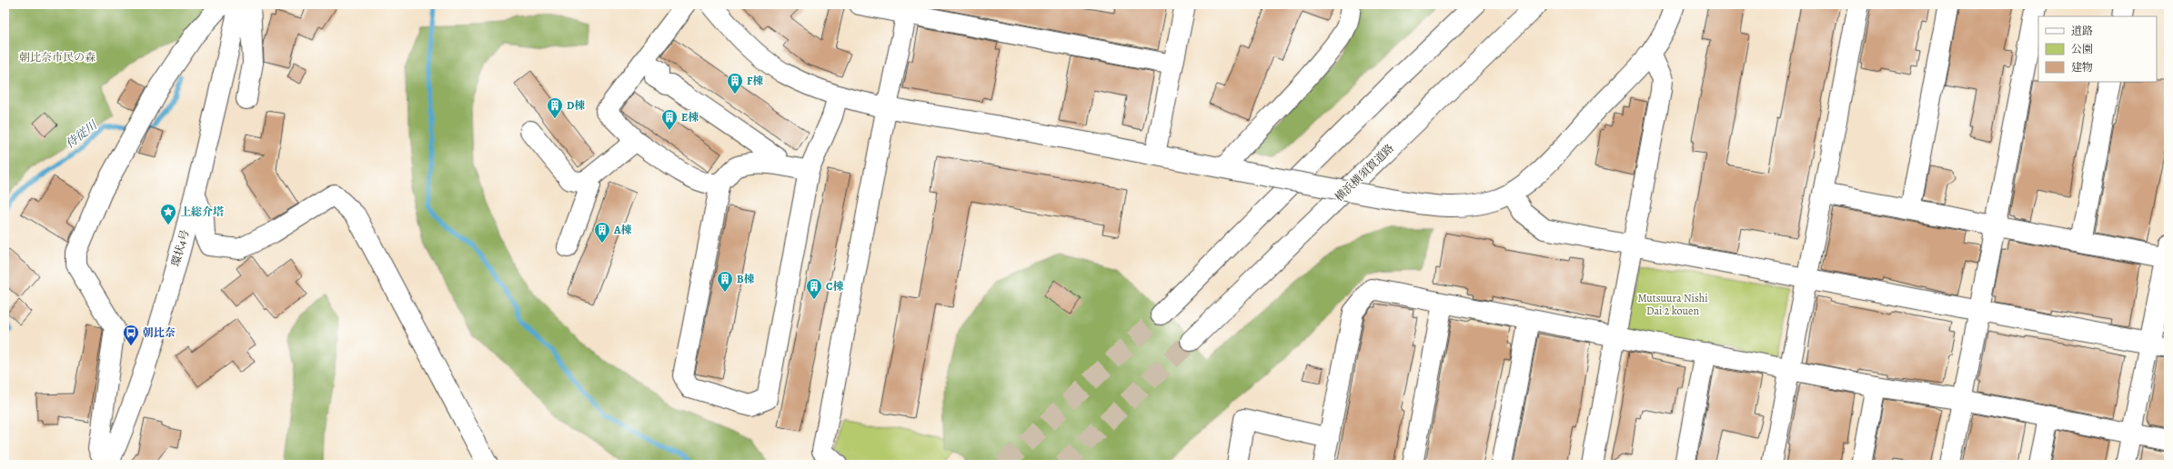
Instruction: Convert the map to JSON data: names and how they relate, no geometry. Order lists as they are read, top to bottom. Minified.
{"streets":{"main road":["横浜横須賀道路","環状4号"]},"water":["侍従川"],"parks":["朝比奈市民の森","Mutsuura Nishi Dai 2 kouen"],"places":{"building":["F棟","D棟","E棟","A棟","B棟","C棟"],"place":["上総介塔"],"bus stop":["朝比奈"]},"legend":["道路","公園","建物"]}
